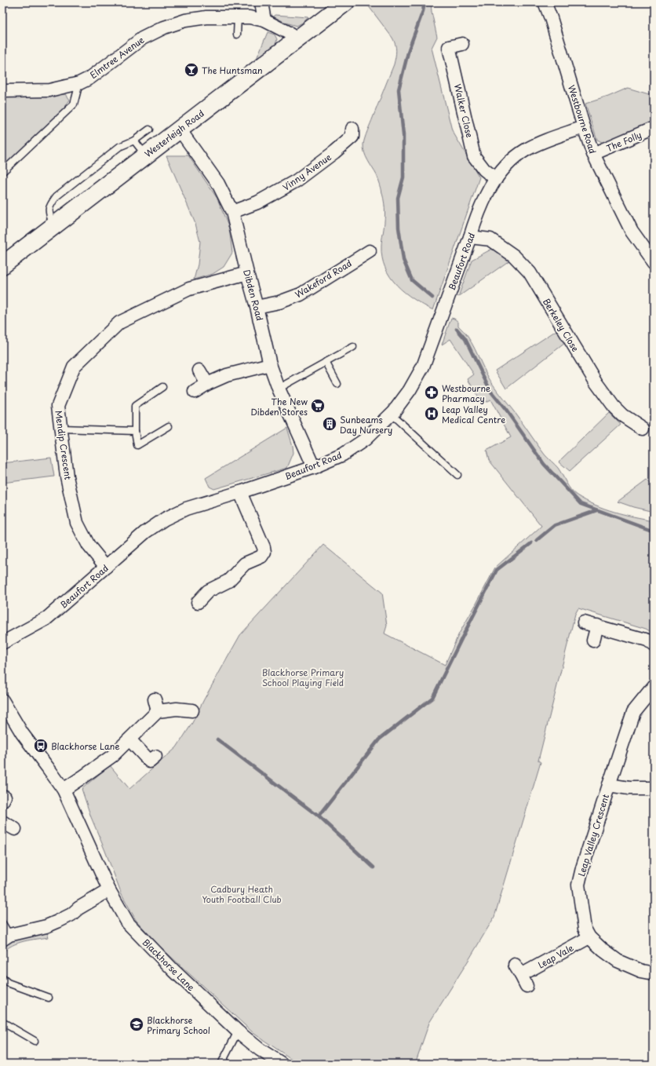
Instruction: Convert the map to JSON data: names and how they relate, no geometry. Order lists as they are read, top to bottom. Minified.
{"streets":{"street":["Elmtree Avenue","Walker Close","Westbourne Road","Westerleigh Road","The Folly","Vinny Avenue","Beaufort Road","Wakeford Road","Dibden Road","Berkeley Close","Mendip Crescent","Leap Valley Crescent","Leap Vale","Blackhorse Lane"]},"crossings":[["Elmtree Avenue","Westerleigh Road"],["Walker Close","Beaufort Road"],["Westbourne Road","The Folly"],["Westbourne Road","Beaufort Road"],["Westerleigh Road","Dibden Road"],["Vinny Avenue","Dibden Road"],["Beaufort Road","Dibden Road"],["Beaufort Road","Berkeley Close"],["Beaufort Road","Mendip Crescent"],["Wakeford Road","Dibden Road"],["Dibden Road","Mendip Crescent"],["Leap Valley Crescent","Leap Vale"]],"parks":["Blackhorse Primary School Playing Field","Cadbury Heath Youth Football Club"],"places":{"bar":["The Huntsman"],"pharmacy":["Westbourne Pharmacy"],"supermarket":["The New Dibden Stores"],"hospital":["Leap Valley Medical Centre"],"building":["Sunbeams Day Nursery"],"bus stop":["Blackhorse Lane"],"school or university":["Blackhorse Primary School"]}}
